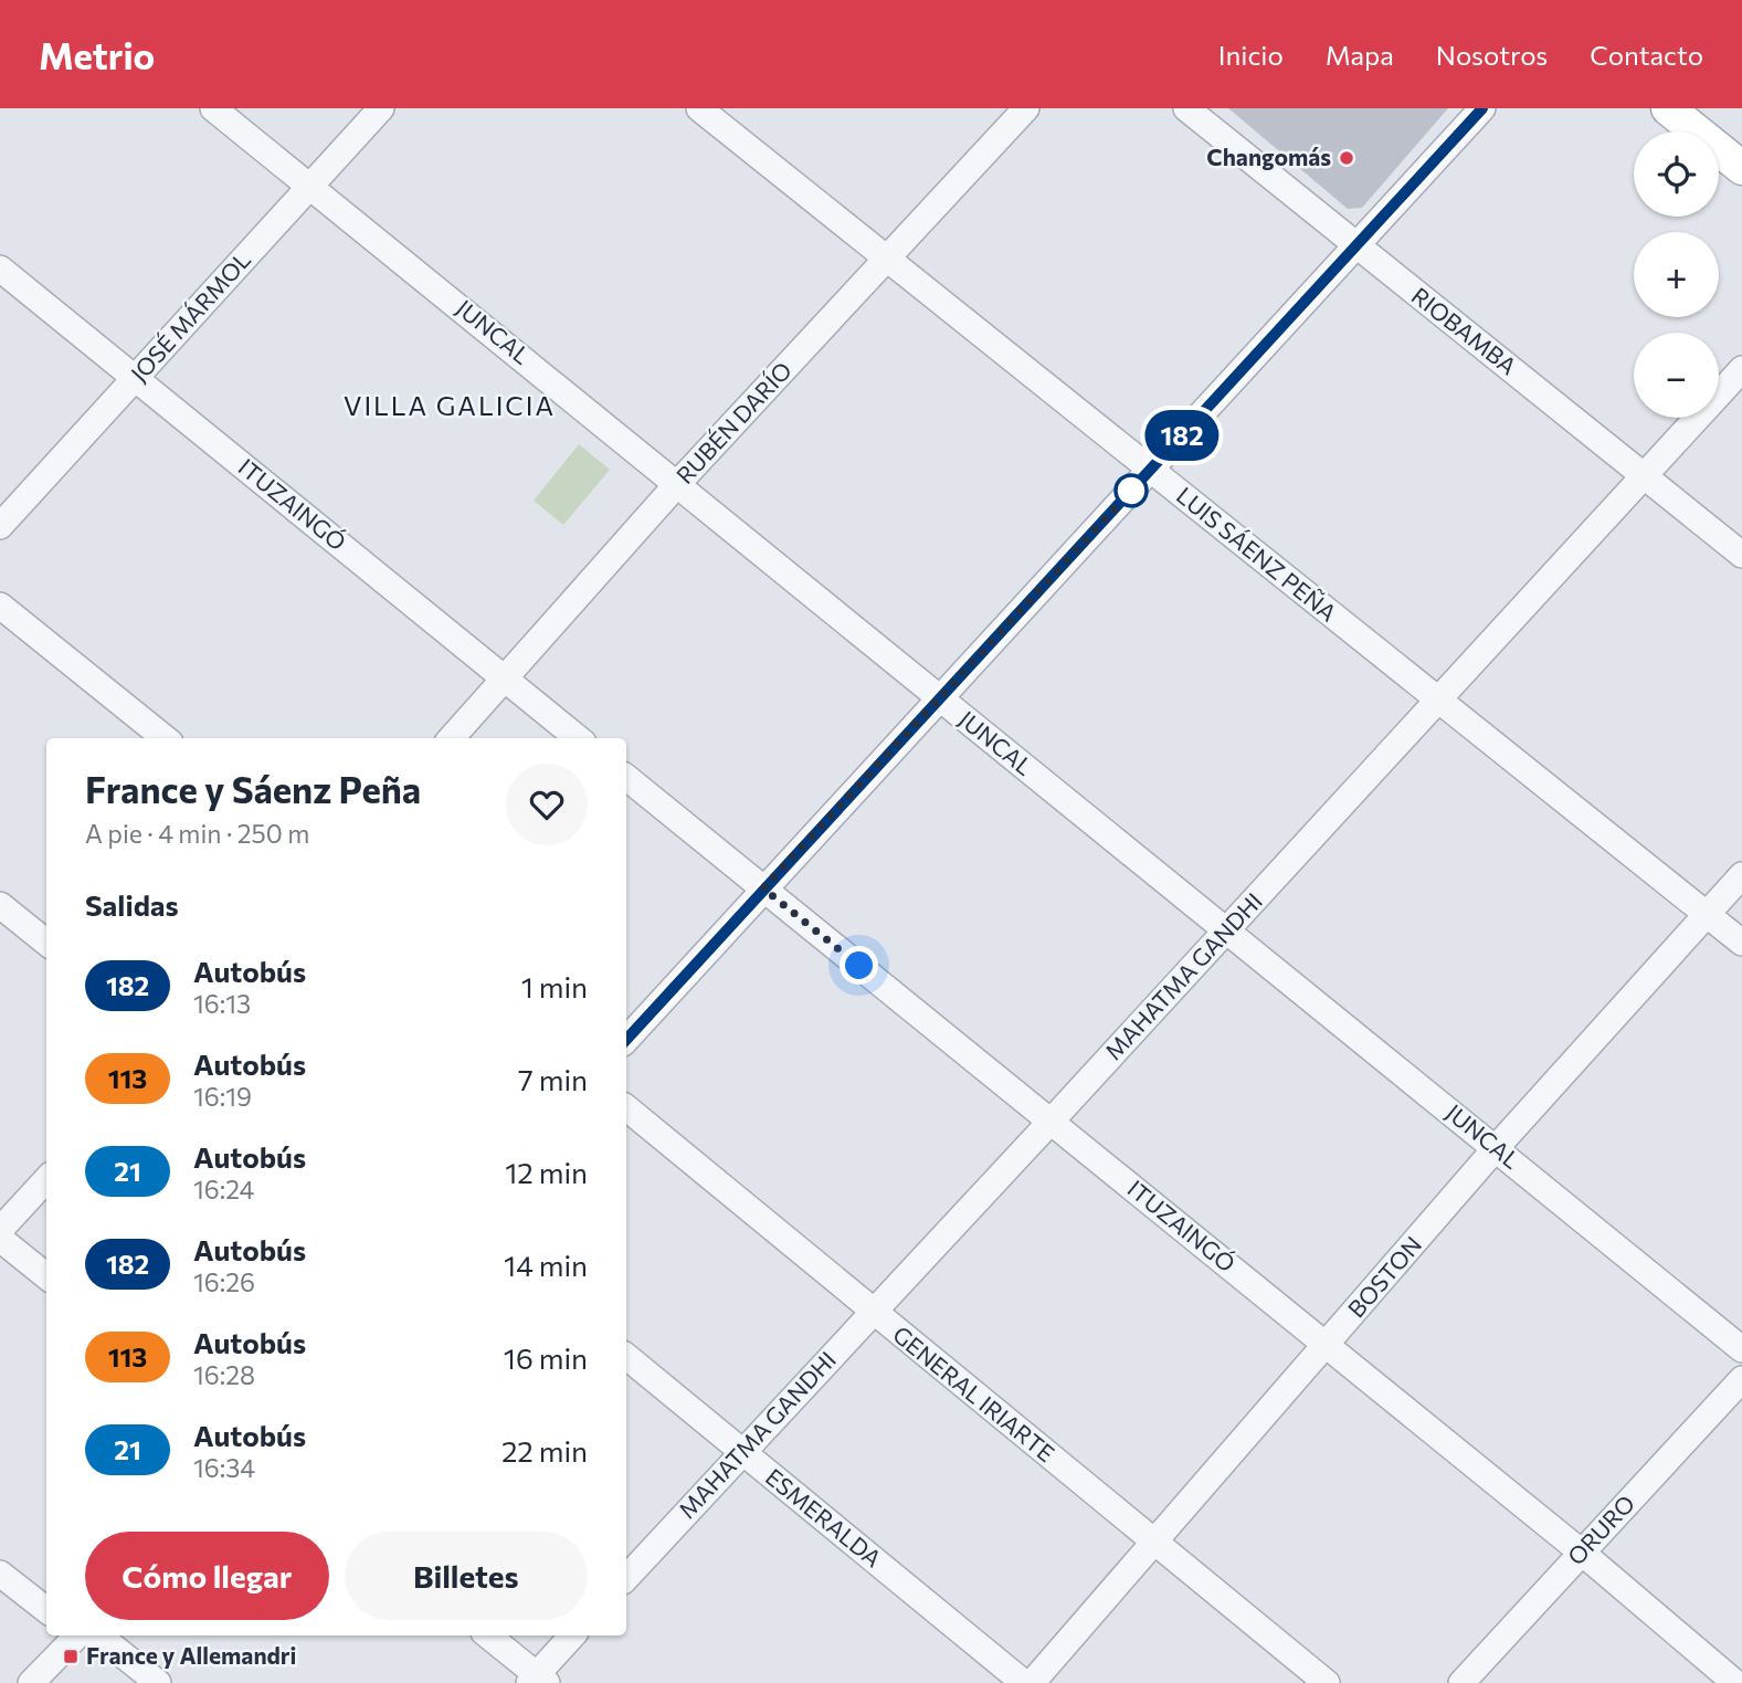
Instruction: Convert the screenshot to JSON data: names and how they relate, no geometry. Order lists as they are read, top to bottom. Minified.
{"streets":{"street":["JOSÉ MÁRMOL","RIOBAMBA","JUNCAL","RUBÉN DARÍO","ITUZAINGÓ","LUIS SÁENZ PEÑA","MAHATMA GANDHI","BOSTON","GENERAL IRIARTE","ESMERALDA","ORURO"]},"crossings":[["JOSÉ MÁRMOL","JUNCAL"],["JOSÉ MÁRMOL","ITUZAINGÓ"],["RIOBAMBA","MAHATMA GANDHI"],["JUNCAL","RUBÉN DARÍO"],["JUNCAL","MAHATMA GANDHI"],["JUNCAL","BOSTON"],["RUBÉN DARÍO","ITUZAINGÓ"],["RUBÉN DARÍO","LUIS SÁENZ PEÑA"],["ITUZAINGÓ","MAHATMA GANDHI"],["ITUZAINGÓ","BOSTON"],["ITUZAINGÓ","ORURO"],["LUIS SÁENZ PEÑA","MAHATMA GANDHI"],["LUIS SÁENZ PEÑA","BOSTON"],["MAHATMA GANDHI","GENERAL IRIARTE"],["MAHATMA GANDHI","ESMERALDA"],["BOSTON","GENERAL IRIARTE"]],"districts":["VILLA GALICIA"],"places":{"other":["Changomás"],"transit":["France y Allemandri"]},"lines":["bus line 182"],"page":{"header":"Metrio","nav":["Inicio","Mapa","Nosotros","Contacto"],"on_map":"182","map_buttons":["+","−"],"heading":[["France y Sáenz Peña","A pie · 4 min · 250 m"],"Salidas"],"list":[{"mark":"182","name":"Autobús","note":"16:13","value":"1 min"},{"mark":"113","name":"Autobús","note":"16:19","value":"7 min"},{"mark":"21","name":"Autobús","note":"16:24","value":"12 min"},{"mark":"182","name":"Autobús","note":"16:26","value":"14 min"},{"mark":"113","name":"Autobús","note":"16:28","value":"16 min"},{"mark":"21","name":"Autobús","note":"16:34","value":"22 min"}],"buttons":["Cómo llegar","Billetes"]}}
